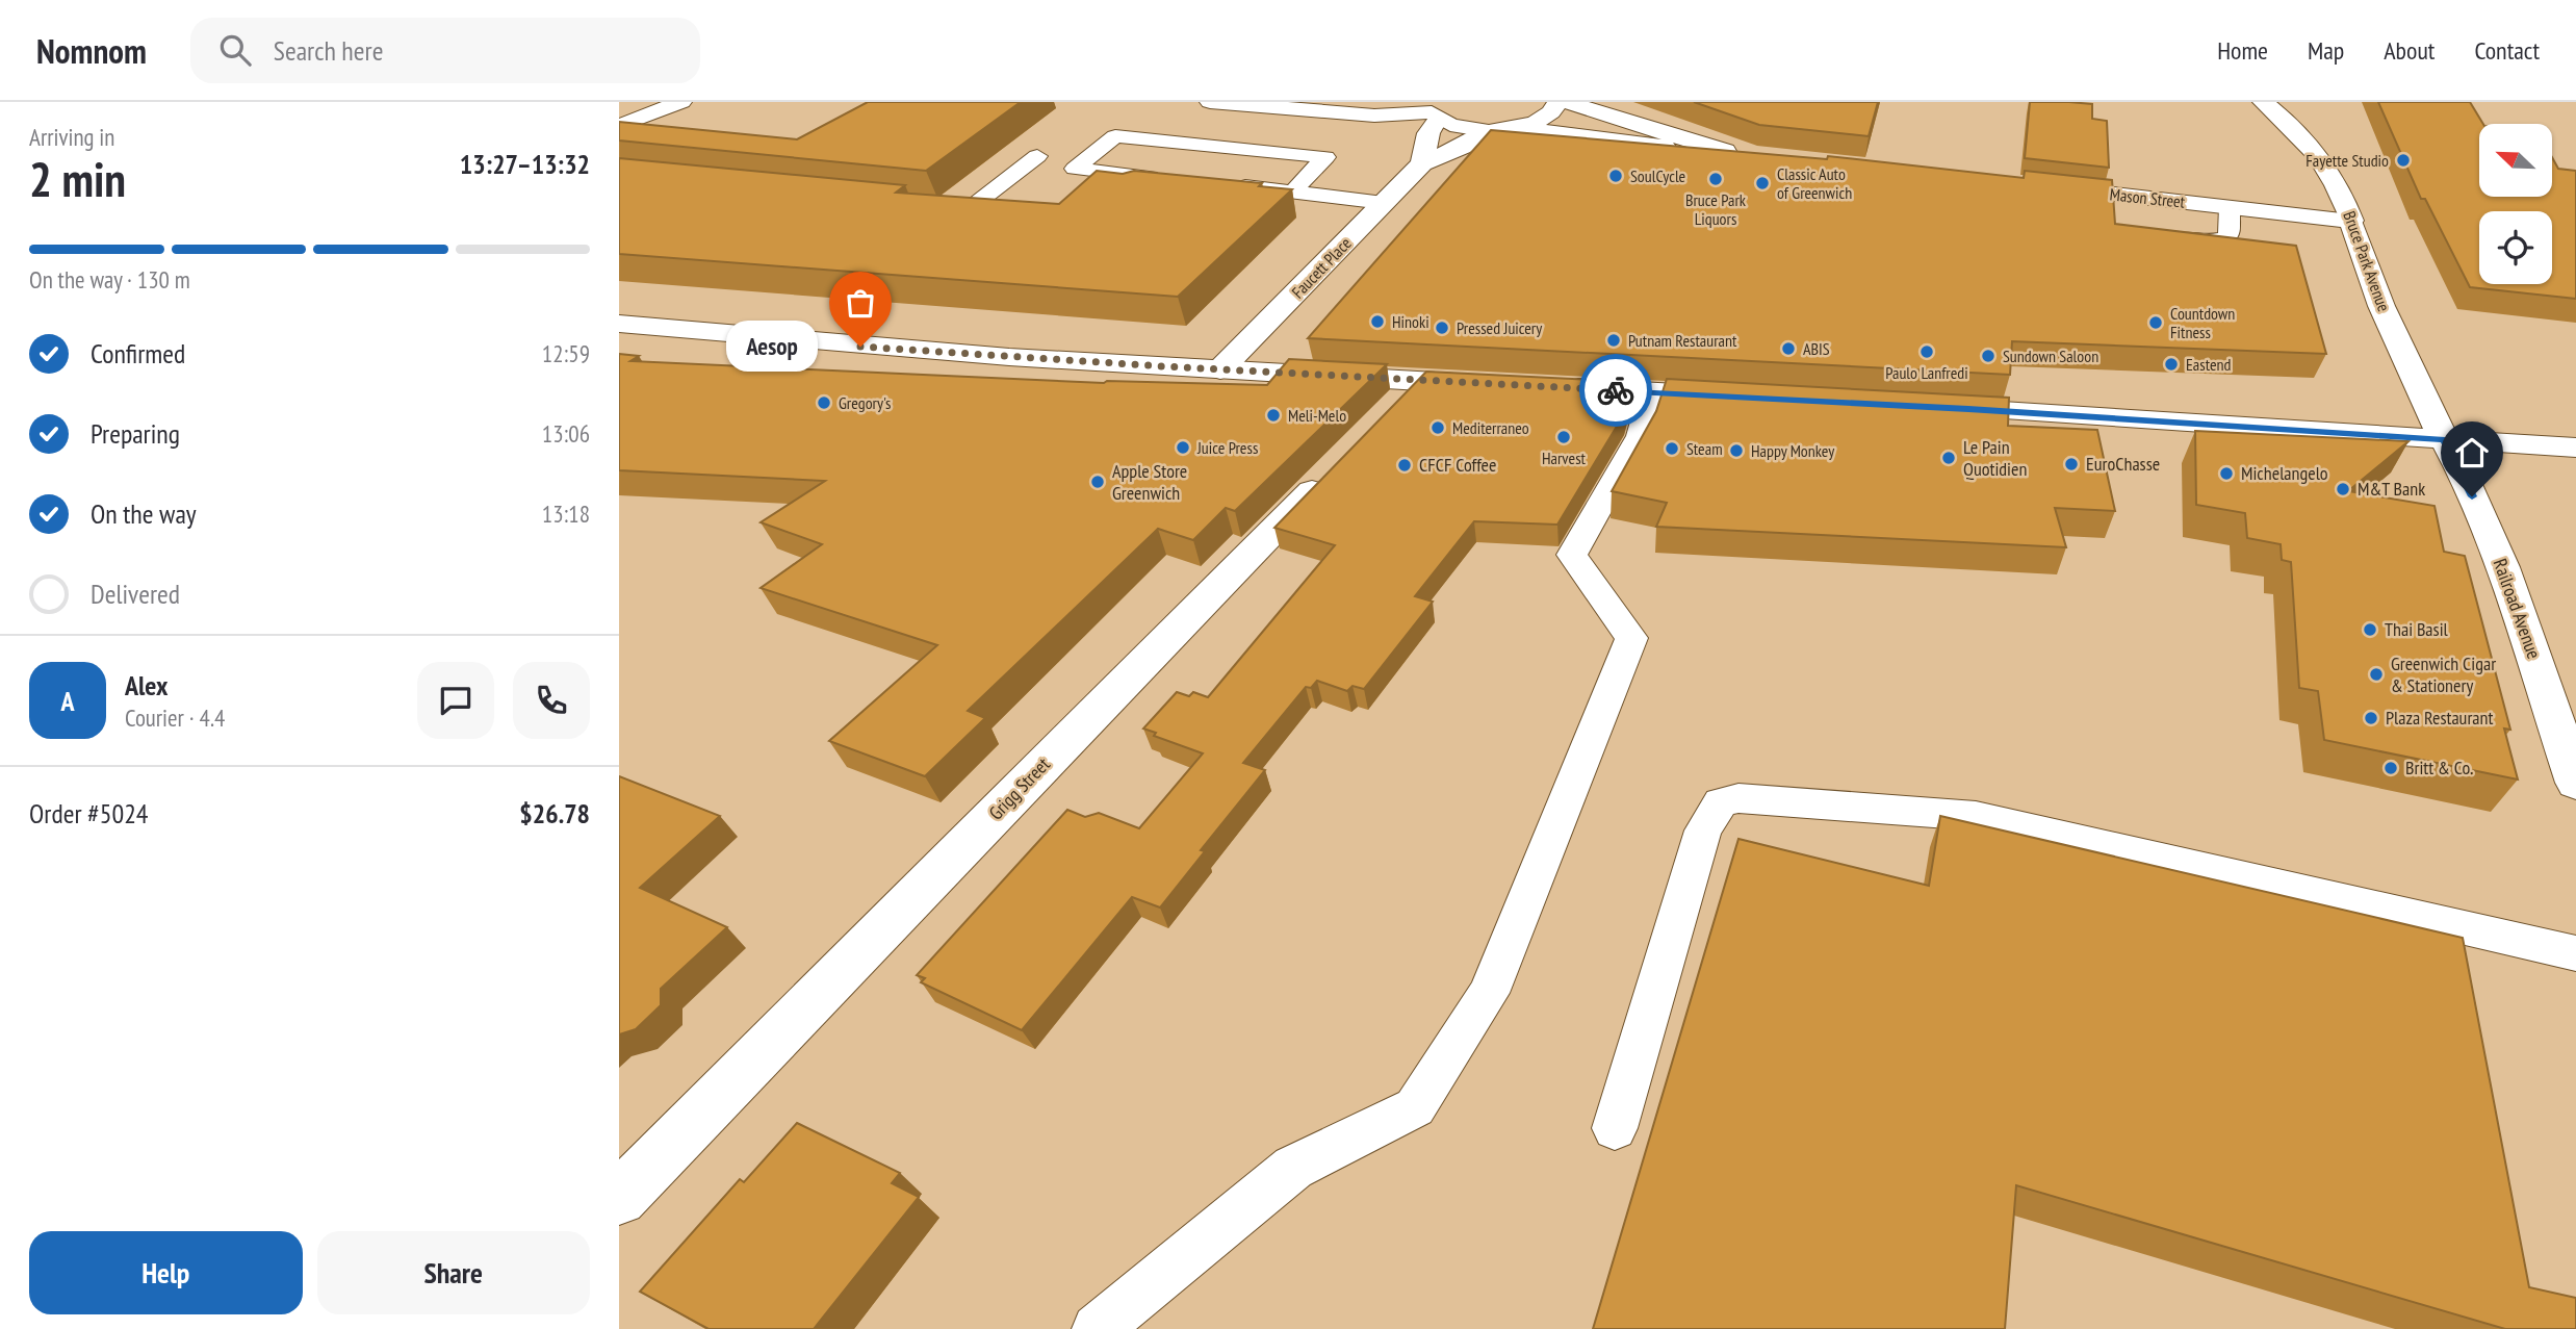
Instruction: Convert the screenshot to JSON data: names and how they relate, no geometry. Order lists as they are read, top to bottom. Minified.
{"streets":{"main road":["Mason Street","Bruce Park Avenue","Faucett Place","Railroad Avenue","Grigg Street"]},"crossings":[["Mason Street","Bruce Park Avenue"],["Bruce Park Avenue","Railroad Avenue"]],"places":["Fayette Studio","SoulCycle","Bruce Park Liquors","Classic Auto of Greenwich","Hinoki","Countdown Fitness","Pressed Juicery","Putnam Restaurant","Aesop","ABIS","Paulo Lanfredi","Sundown Saloon","Eastend","Gregory's","Meli-Melo","Mediterraneo","Harvest","Juice Press","Steam","Happy Monkey","Le Pain Quotidien","EuroChasse","CFCF Coffee","Michelangelo","Apple Store Greenwich","M&T Bank","Thai Basil","Greenwich Cigar & Stationery","Plaza Restaurant","Britt & Co."],"north":"top left","page":{"header":"Nomnom","search":"Search here","nav":["Home","Map","About","Contact"],"heading":["2 min","Arriving in","13:27–13:32"],"panel":["Alex","Courier · 4.4","Order #5024","$26.78"],"bar":"On the way · 130 m","list":[["Confirmed","12:59"],["Preparing","13:06"],["On the way","13:18"],"Delivered"],"bubble":"Aesop","round":"A","buttons":["Help","Share"]}}
